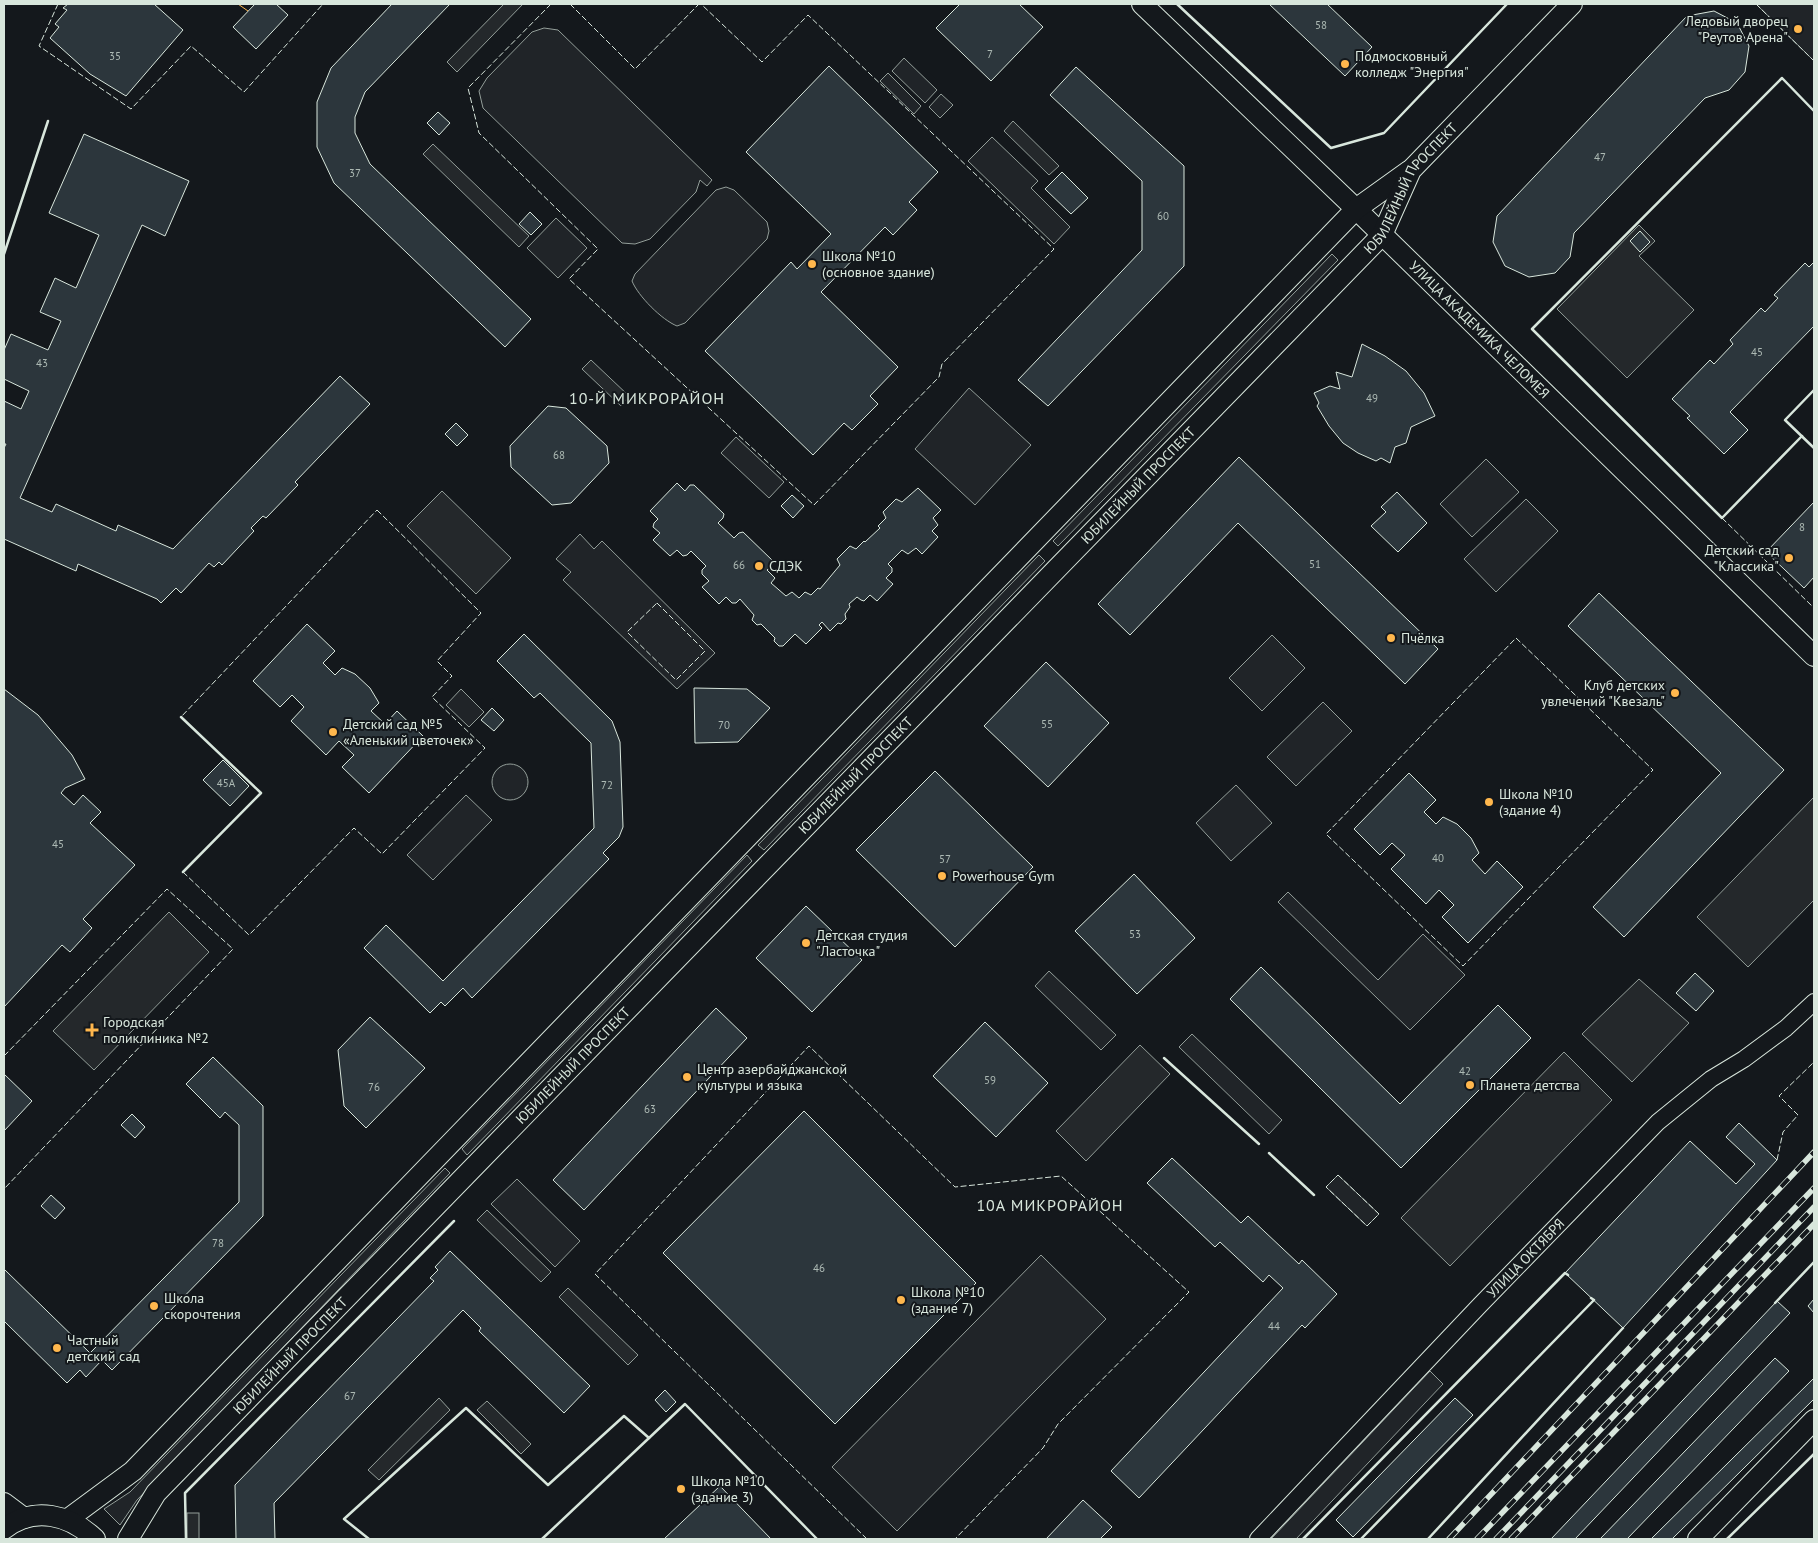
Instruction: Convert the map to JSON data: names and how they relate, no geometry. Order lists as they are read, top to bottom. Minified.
{"streets":{"street":["ЮБИЛЕЙНЫЙ ПРОСПЕКТ","УЛИЦА АКАДЕМИКА ЧЕЛОМЕЯ","УЛИЦА ОКТЯБРЯ"]},"crossings":[["ЮБИЛЕЙНЫЙ ПРОСПЕКТ","УЛИЦА АКАДЕМИКА ЧЕЛОМЕЯ"]],"districts":["10-Й МИКРОРАЙОН","10А МИКРОРАЙОН"],"places":{"other":["Ледовый дворец \"Реутов Арена\"","Подмосковный колледж \"Энергия\"","Школа №10 (основное здание)","Детский сад \"Классика\"","СДЭК","Пчёлка","Клуб детских увлечений \"Квезаль\"","Детский сад №5 «Аленький цветочек»","Школа №10 (здание 4)","Powerhouse Gym","Детская студия \"Ласточка\"","Центр азербайджанской культуры и языка","Планета детства","Школа №10 (здание 7)","Школа скорочтения","Частный детский сад","Школа №10 (здание 3)"],"health":["Городская поликлиника №2"]},"house_numbers":["58","7","35","47","37","60","45","43","49","68","8","51","66","55","70","45А","72","45","40","57","53","42","59","76","63","78","46","44","67"]}
